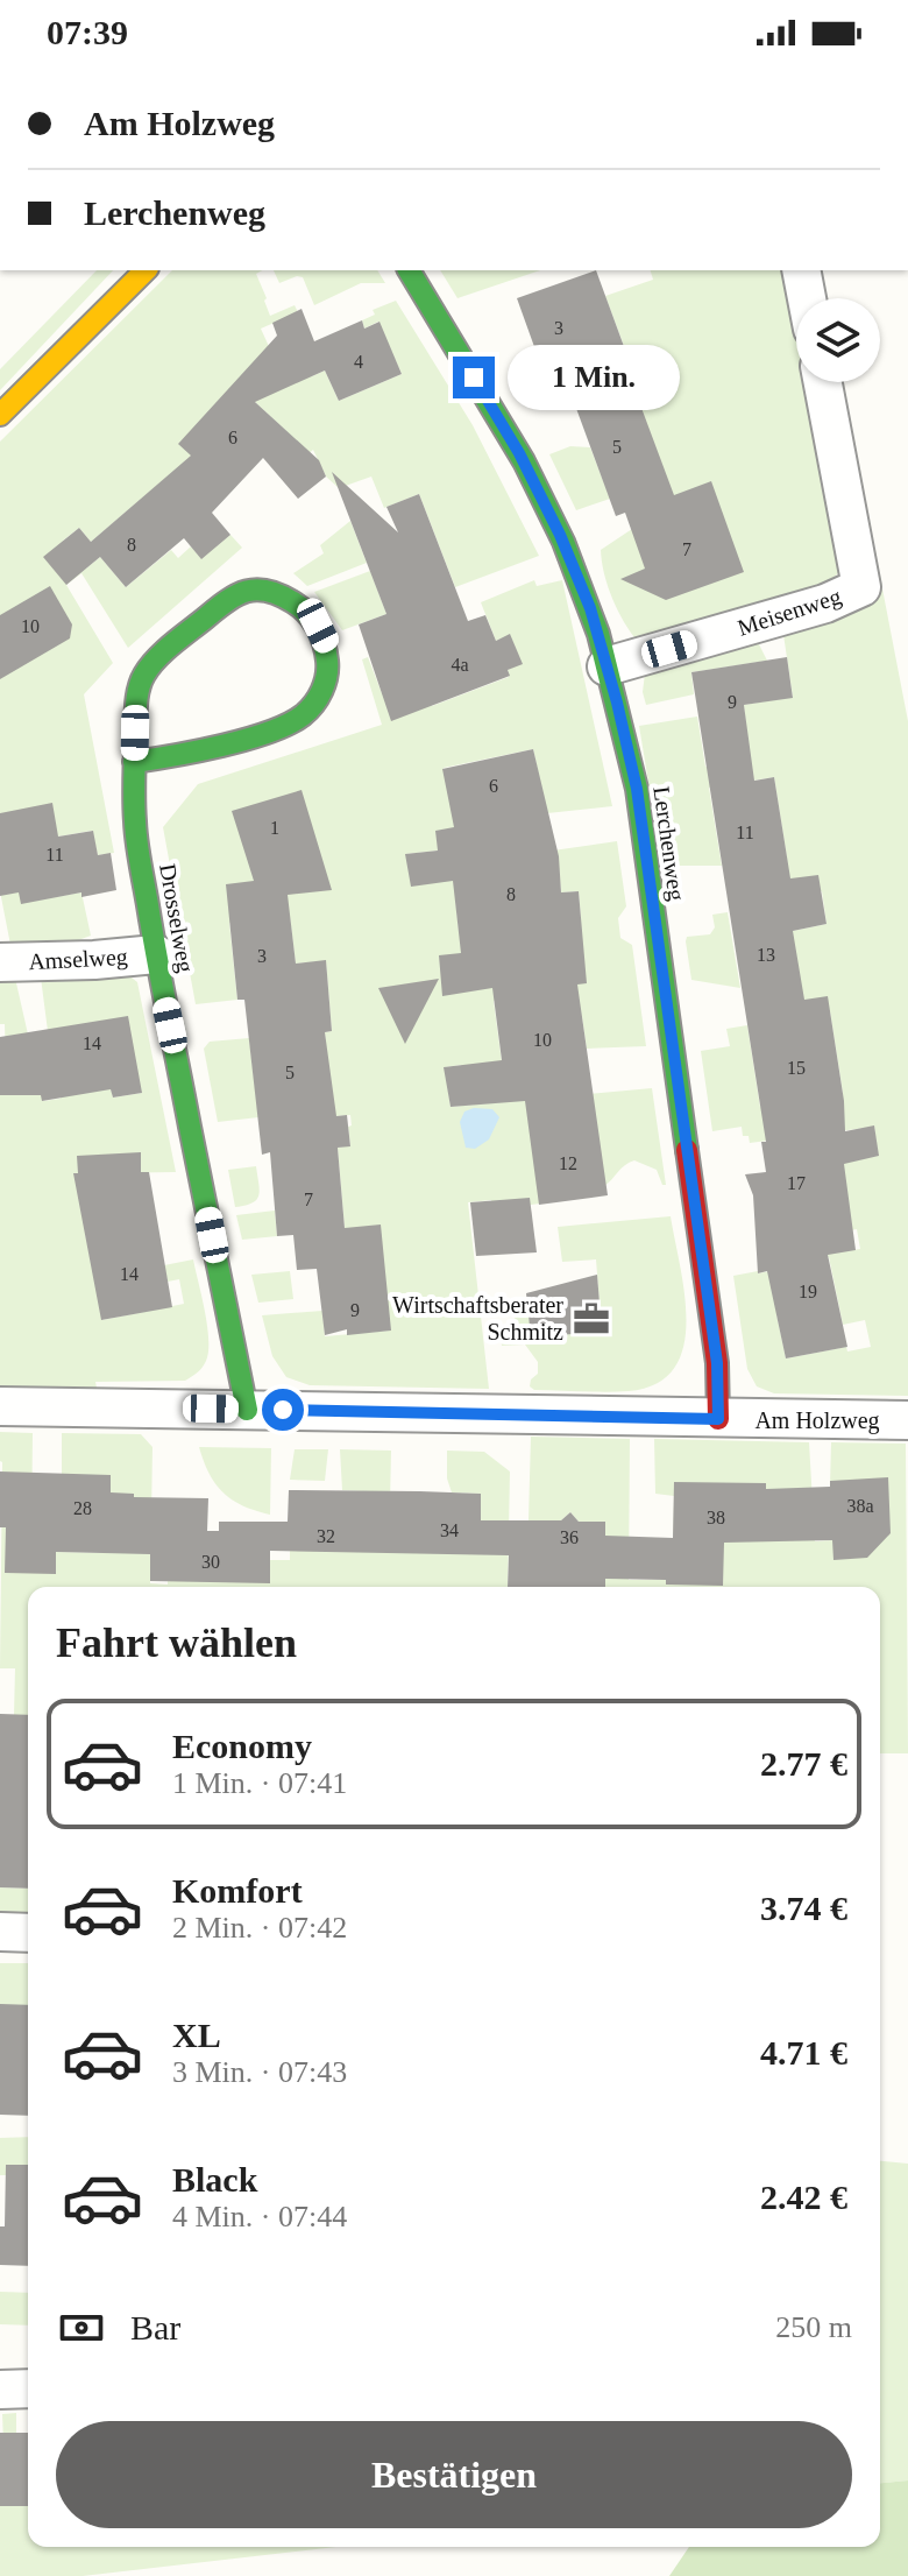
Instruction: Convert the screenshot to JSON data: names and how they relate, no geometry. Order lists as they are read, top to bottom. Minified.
{"streets":{"street":["Meisenweg","Lerchenweg","Drosselweg","Amselweg","Am Holzweg"]},"crossings":[["Meisenweg","Lerchenweg"],["Lerchenweg","Am Holzweg"],["Drosselweg","Amselweg"],["Drosselweg","Am Holzweg"]],"places":{"office":["Wirtschaftsberater Schmitz"]},"house_numbers":["3","4","6","5","8","7","10","4a","9","6","1","11","11","8","13","3","10","14","15","5","12","17","7","14","19","9","38a","28","38","34","32","36","30"],"page":{"status":"07:39","banner":["Am Holzweg","Lerchenweg"],"bubble":"1 Min.","heading":"Fahrt wählen","list":[{"name":"Economy","note":"1 Min. · 07:41","value":"2.77 €"},{"name":"Komfort","note":"2 Min. · 07:42","value":"3.74 €"},{"name":"XL","note":"3 Min. · 07:43","value":"4.71 €"},{"name":"Black","note":"4 Min. · 07:44","value":"2.42 €"}],"pay":["Bar","250 m"],"buttons":"Bestätigen"}}
